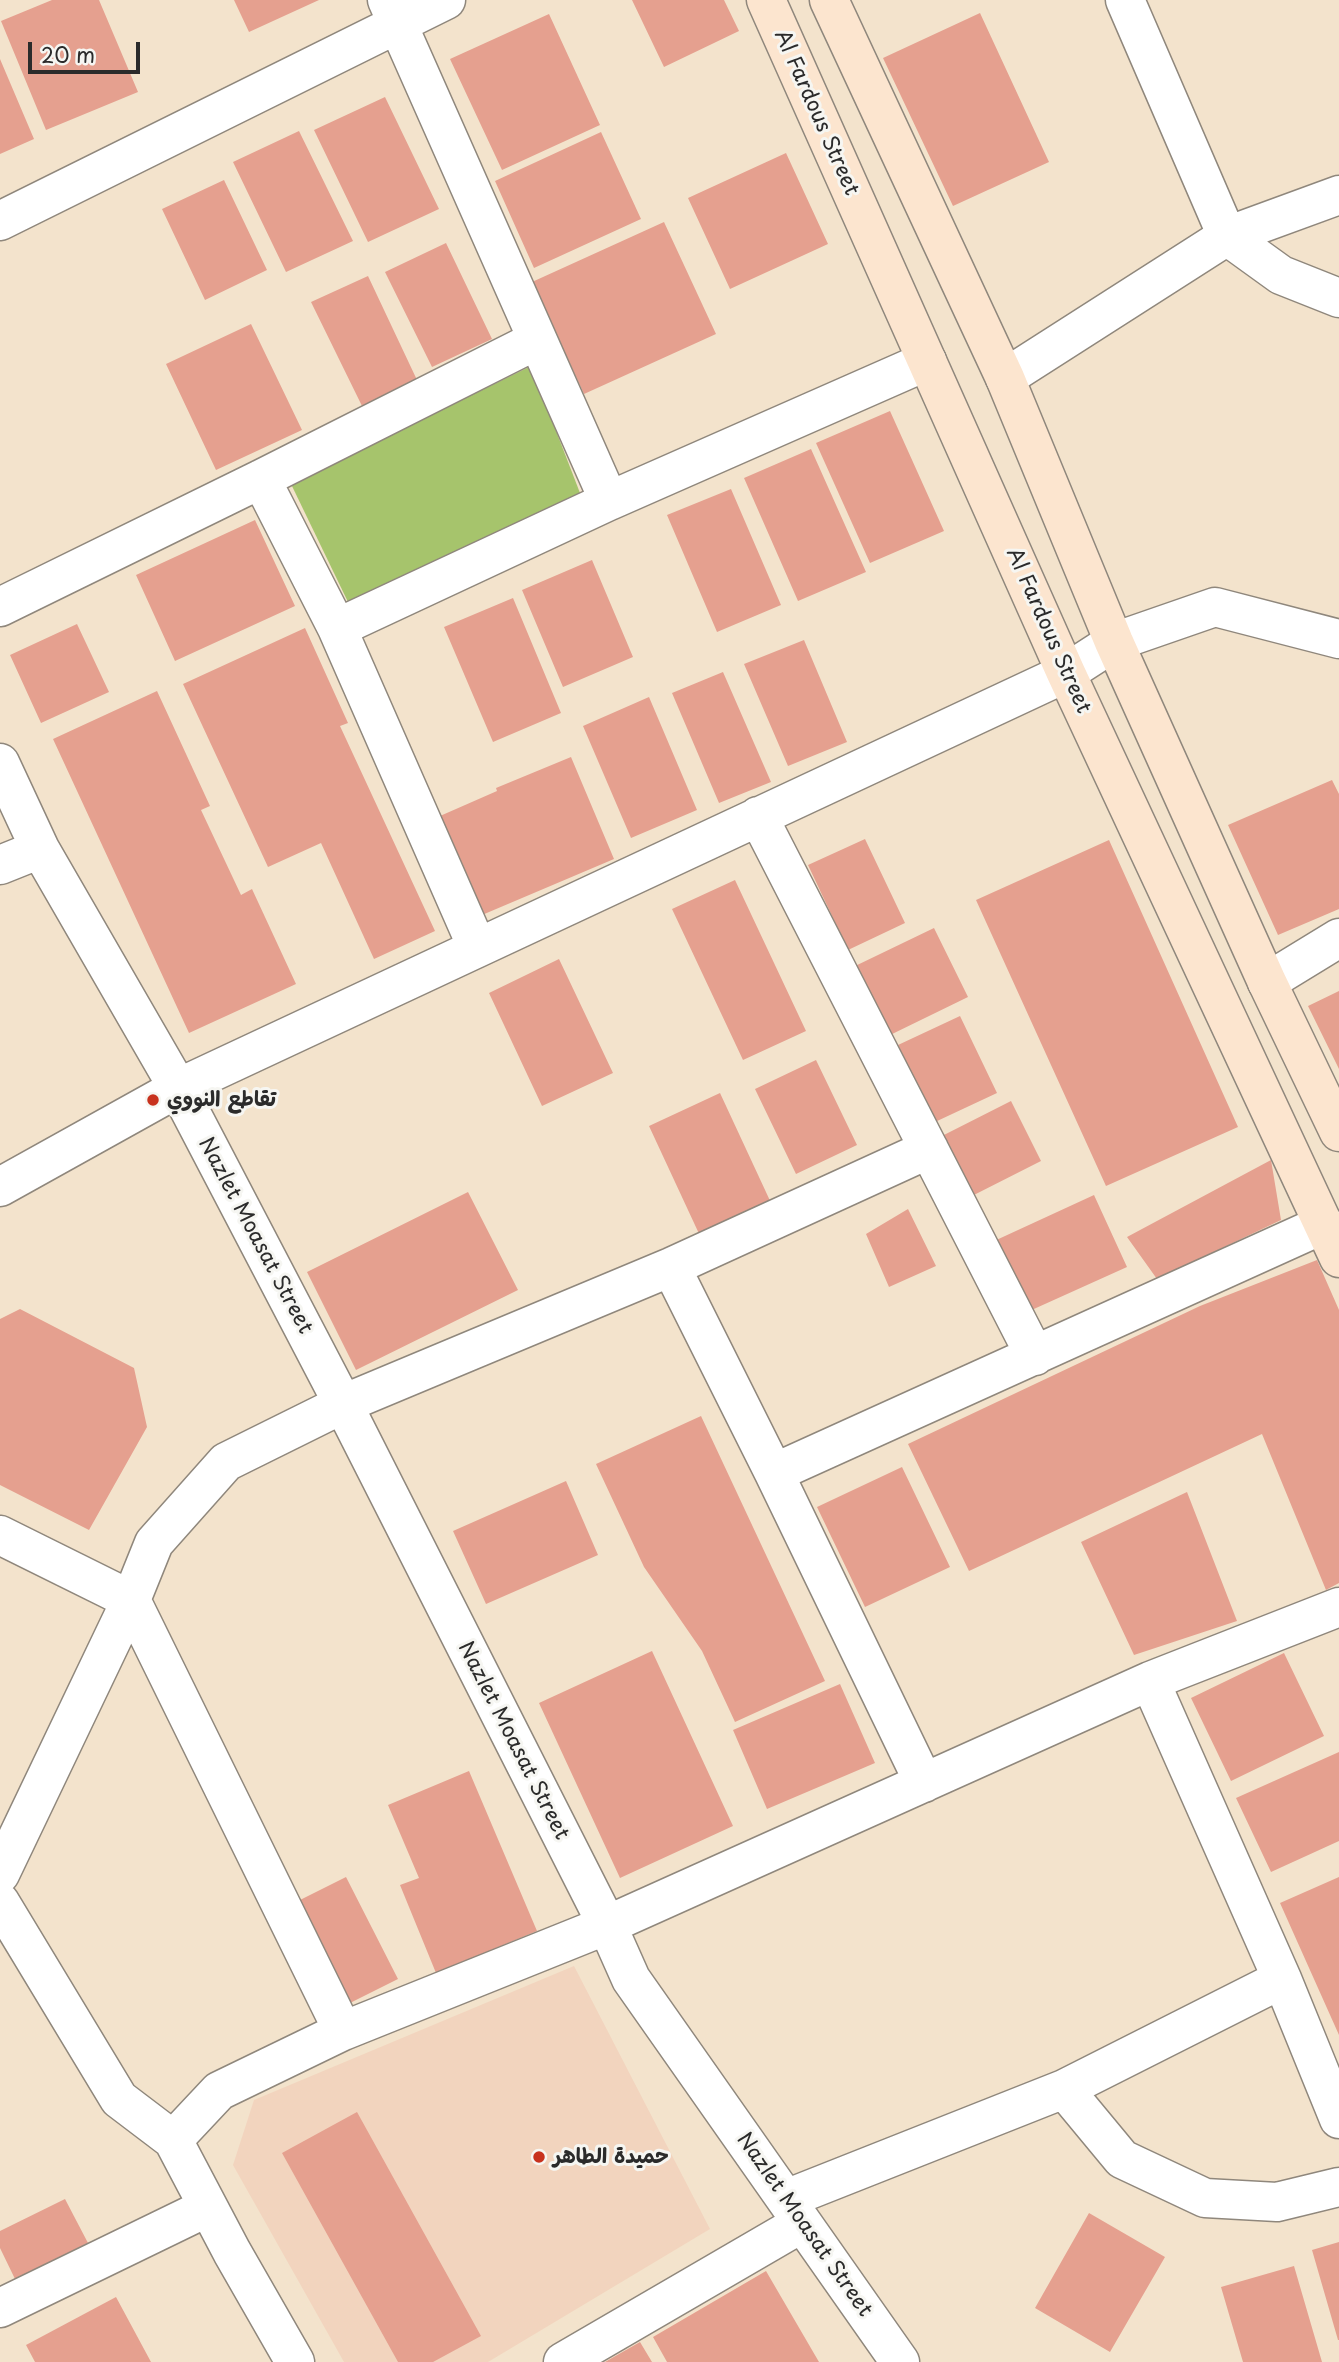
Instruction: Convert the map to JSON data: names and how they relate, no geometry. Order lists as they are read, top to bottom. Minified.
{"streets":{"main road":["Al Fardous Street"],"street":["Nazlet Moasat Street"]},"places":["تقاطع النووي","حميدة الطاهر"],"scale_bar":"20 m"}
